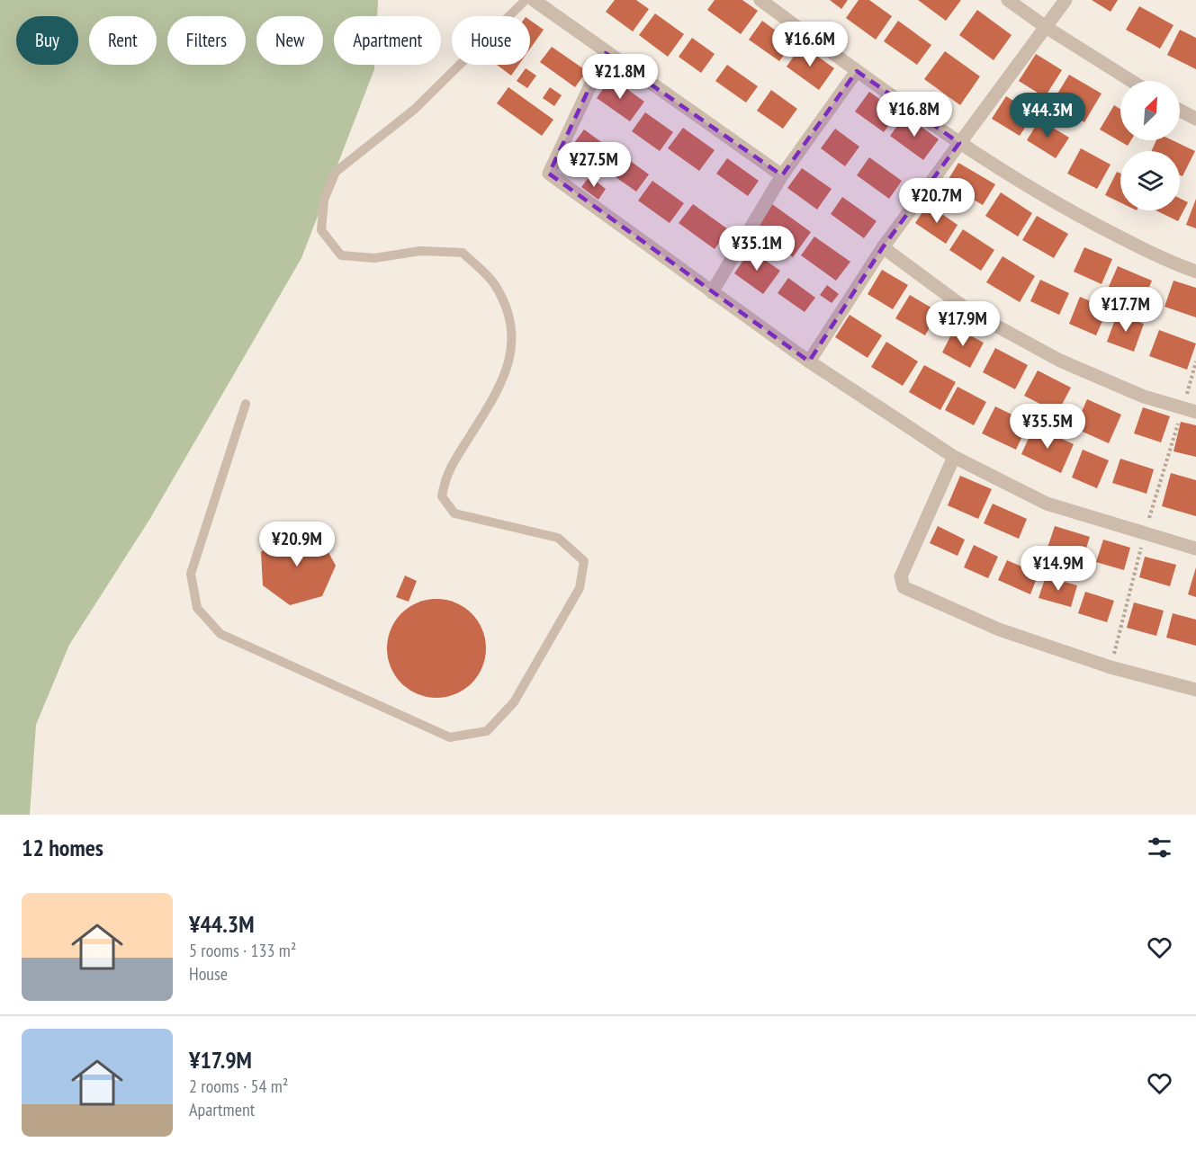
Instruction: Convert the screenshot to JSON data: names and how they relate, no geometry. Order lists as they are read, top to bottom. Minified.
{"north":"top right","page":{"chip":["Buy","Rent","Filters","New","Apartment","House"],"price":["¥16.6M","¥21.8M","¥16.8M","¥44.3M","¥27.5M","¥20.7M","¥35.1M","¥17.7M","¥17.9M","¥35.5M","¥20.9M","¥14.9M"],"heading":"12 homes","list":[{"name":"¥44.3M","note":"5 rooms · 133 m² · House"},{"name":"¥17.9M","note":"2 rooms · 54 m² · Apartment"}]}}
